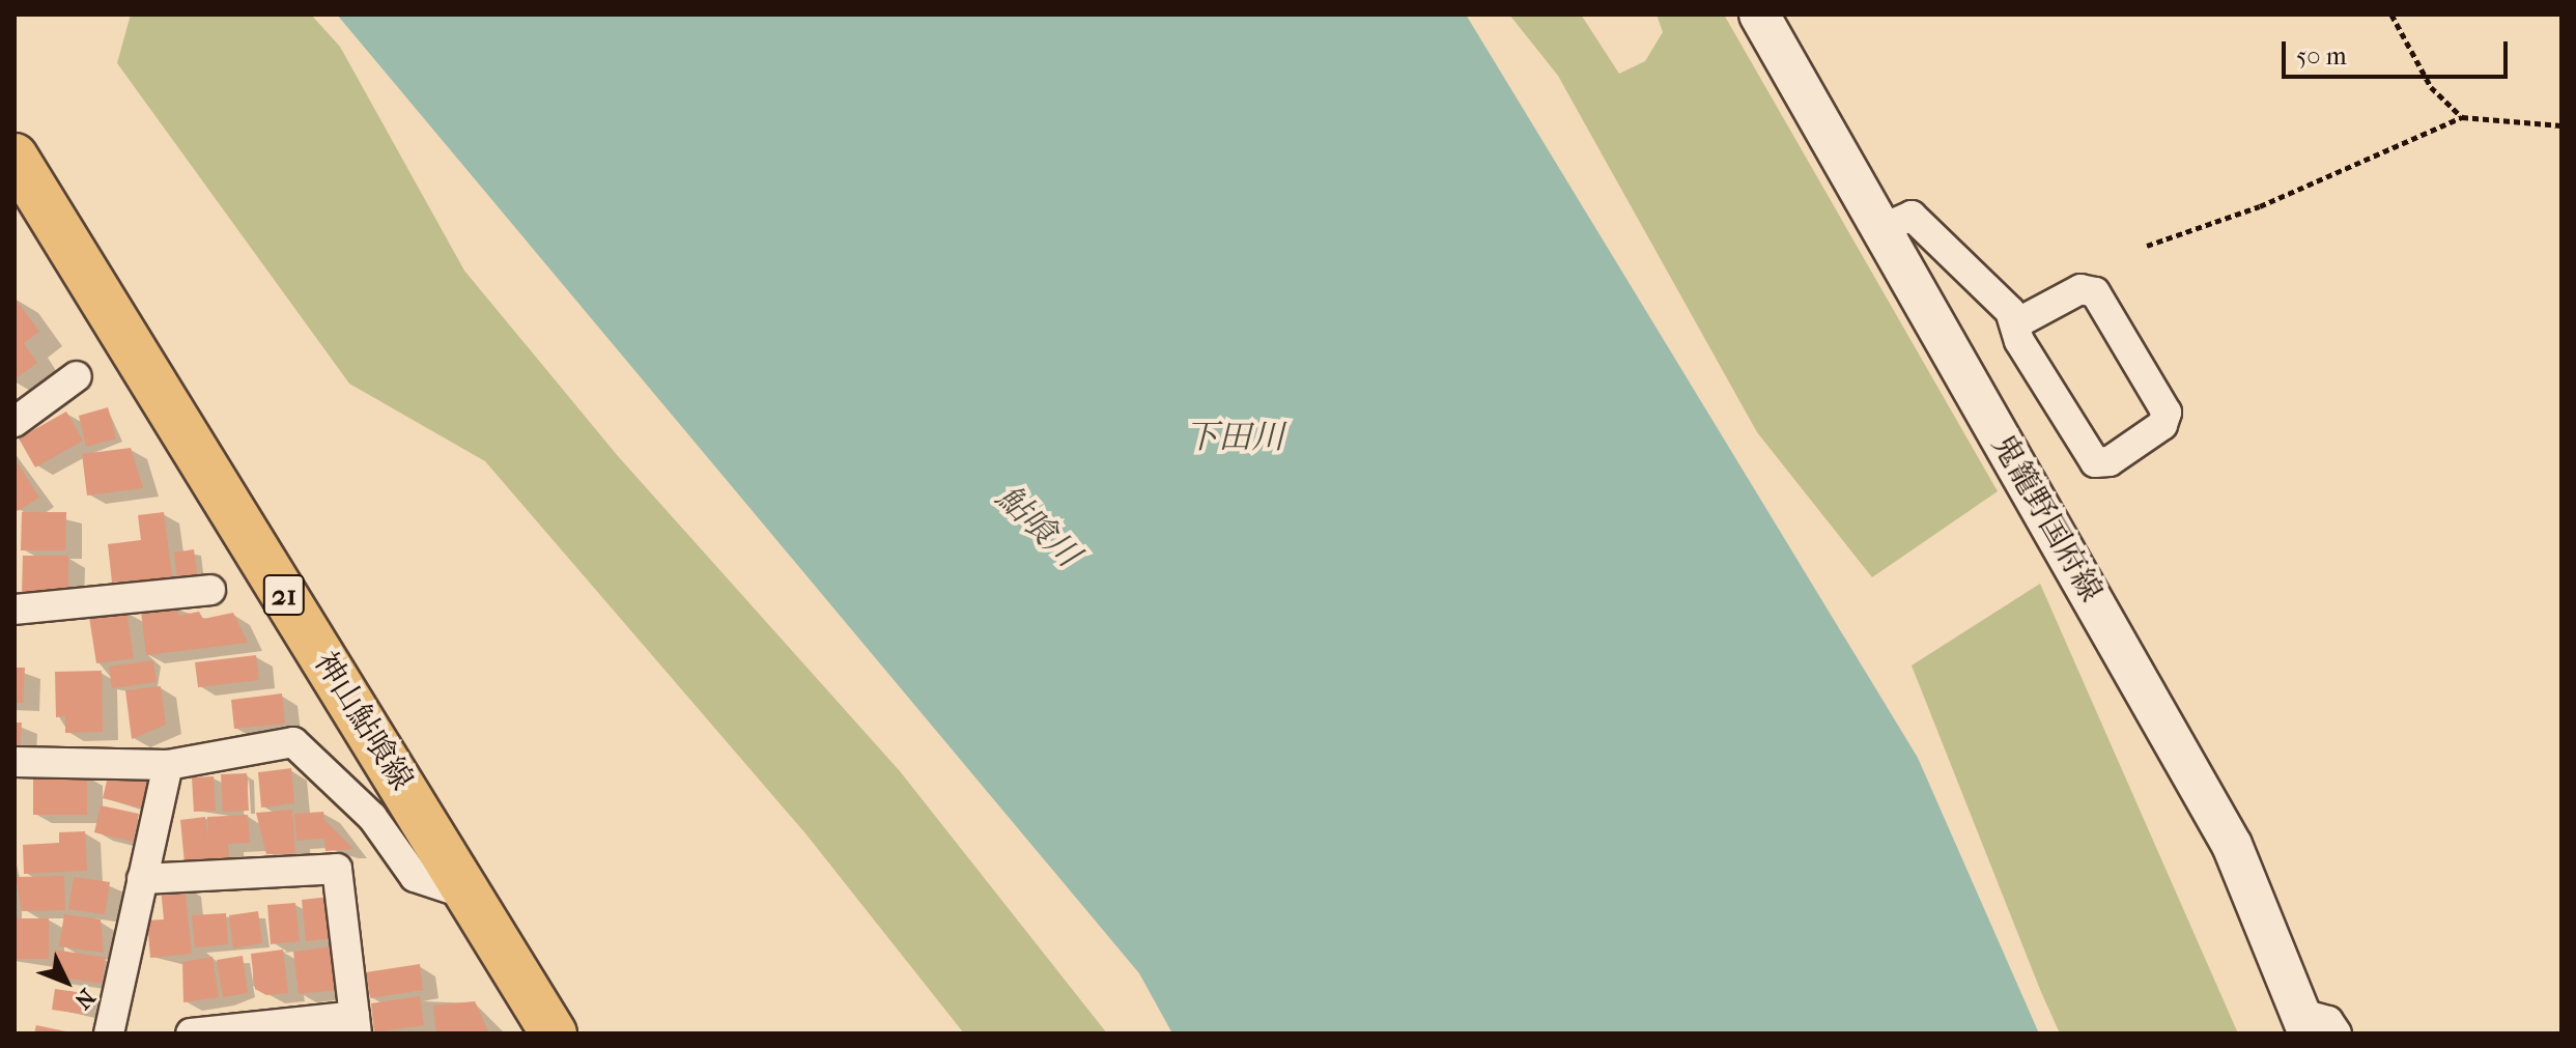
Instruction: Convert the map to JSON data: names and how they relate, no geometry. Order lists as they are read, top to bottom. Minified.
{"streets":{"main road":["鬼籠野国府線","21","神山鮎喰線"]},"water":["下田川","鮎喰川"],"scale_bar":"50 m","north":"bottom right"}
